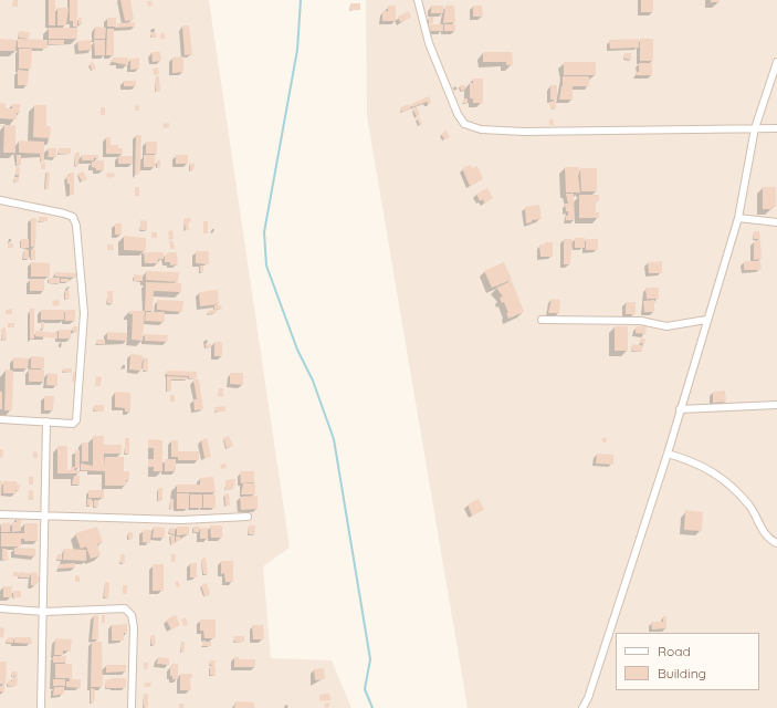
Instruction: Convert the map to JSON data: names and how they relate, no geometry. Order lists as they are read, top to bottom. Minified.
{"legend":["Road","Building"]}
